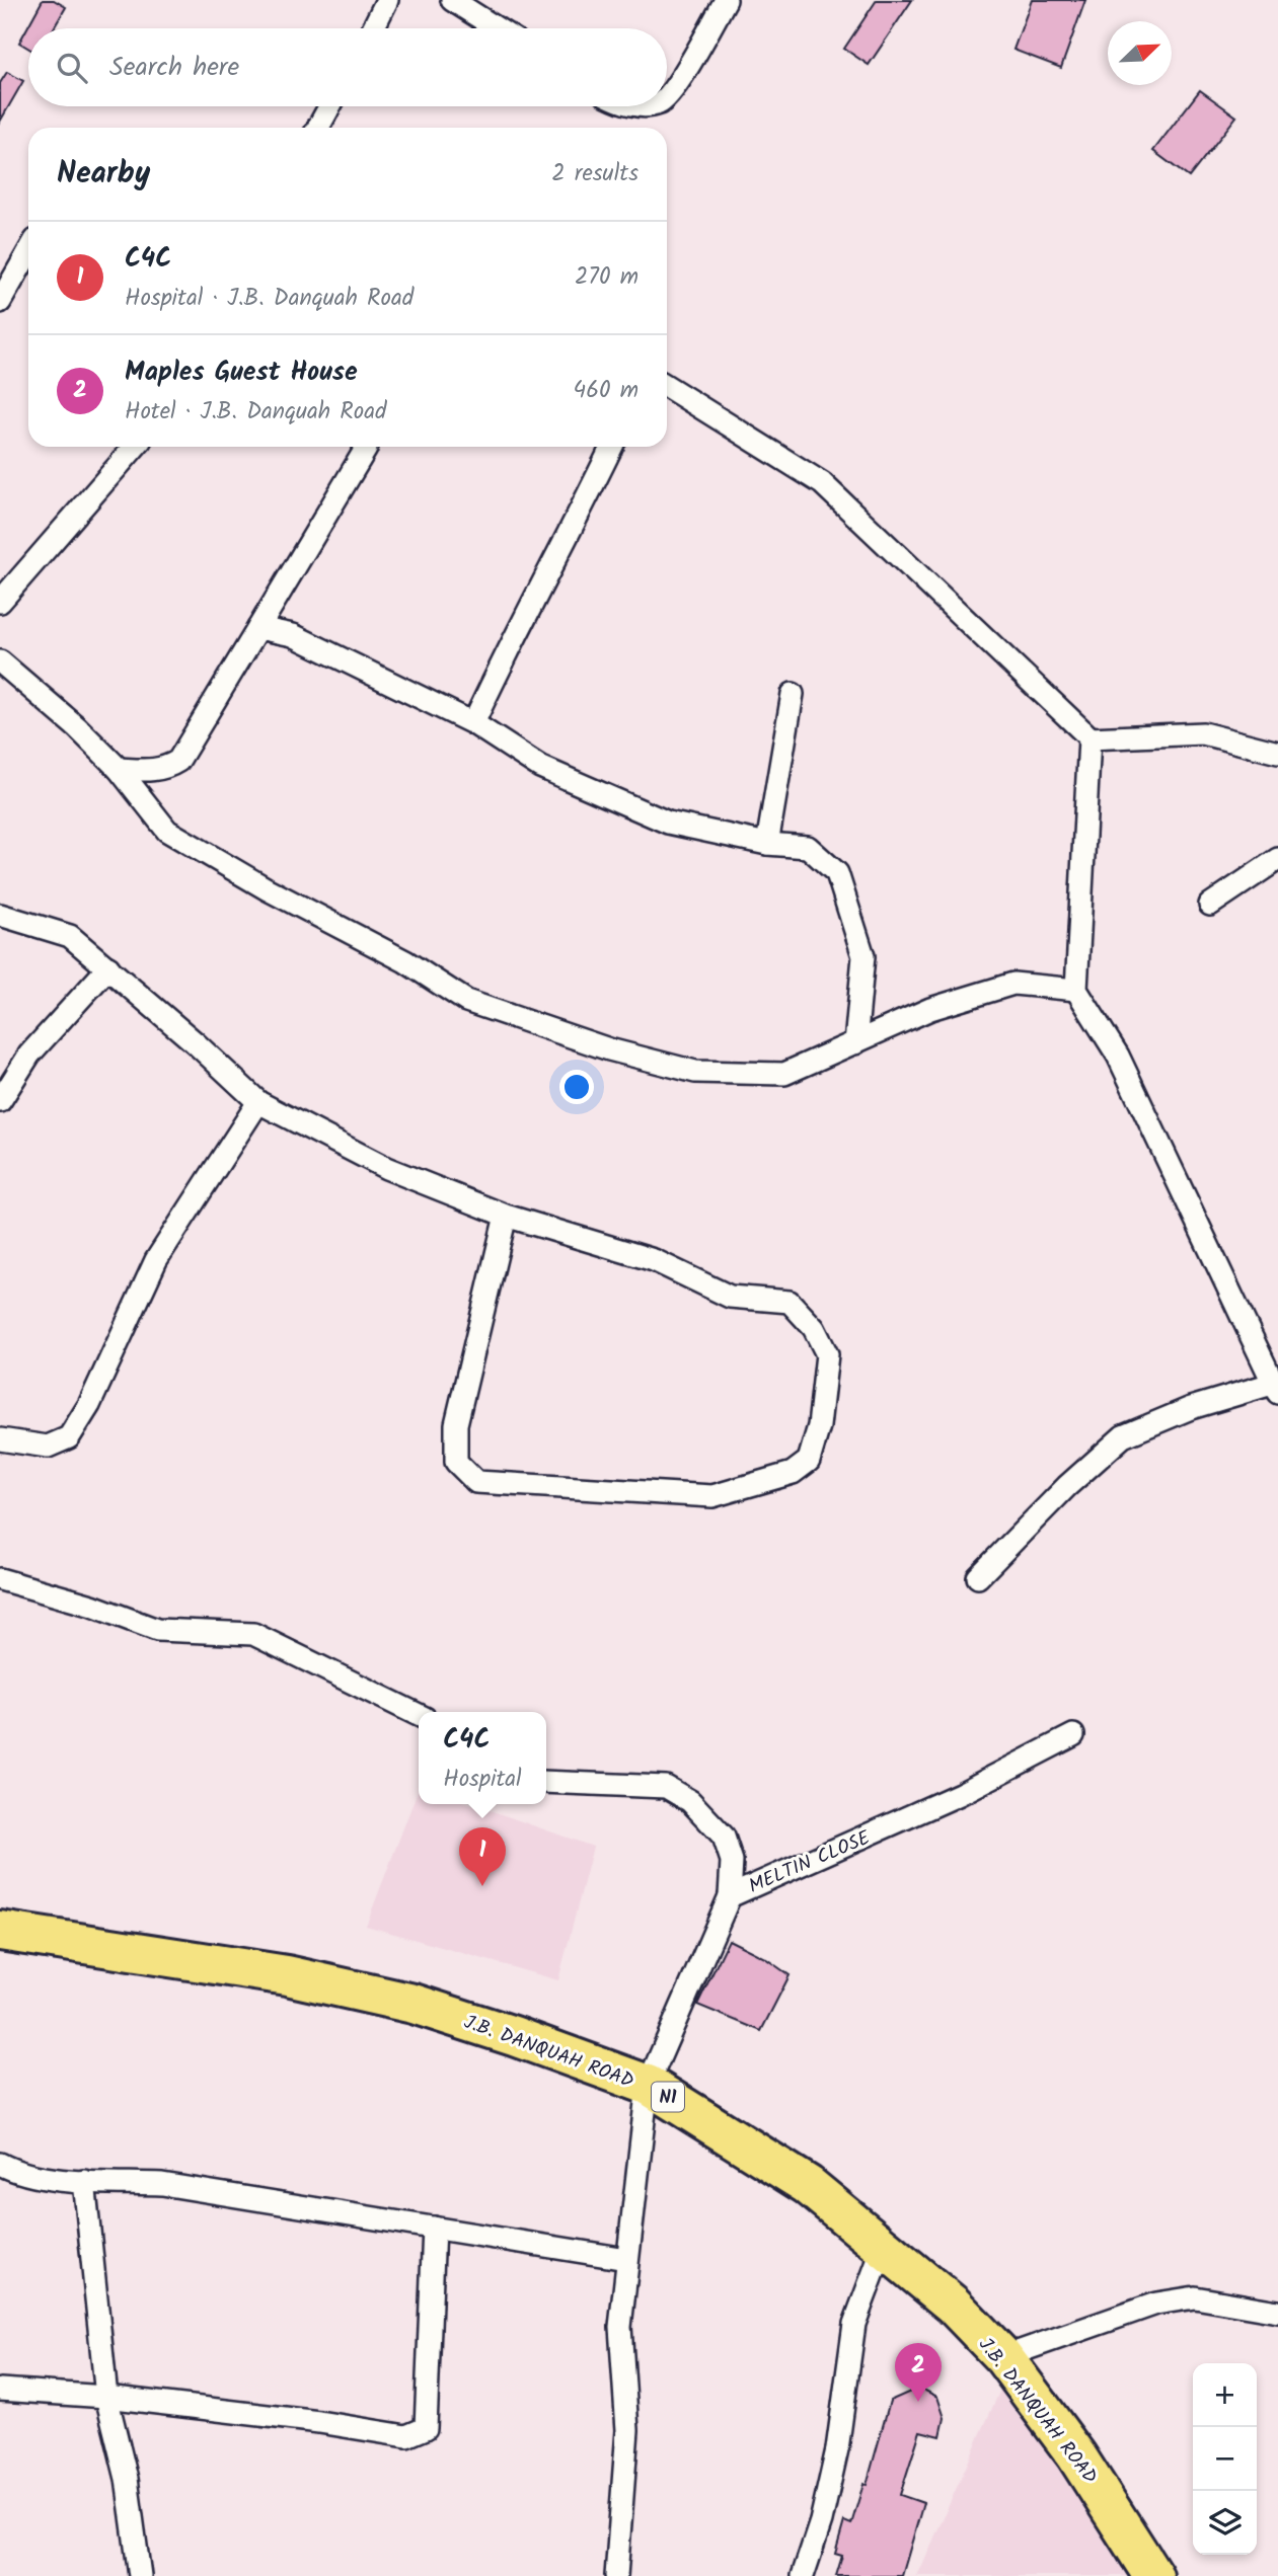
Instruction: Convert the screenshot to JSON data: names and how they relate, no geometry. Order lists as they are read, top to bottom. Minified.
{"streets":{"highway":["J.B. DANQUAH ROAD","N1"],"street":["MELTIN CLOSE"]},"crossings":[["MELTIN CLOSE","J.B. DANQUAH ROAD"]],"north":"top right","page":{"search":"Search here","heading":["Nearby","2 results"],"list":[{"mark":"1","name":"C4C","note":"Hospital · J.B. Danquah Road","value":"270 m"},{"mark":"2","name":"Maples Guest House","note":"Hotel · J.B. Danquah Road","value":"460 m"}],"popup":["C4C","Hospital"],"pins":["1","2"],"map_buttons":["+","−"]}}
